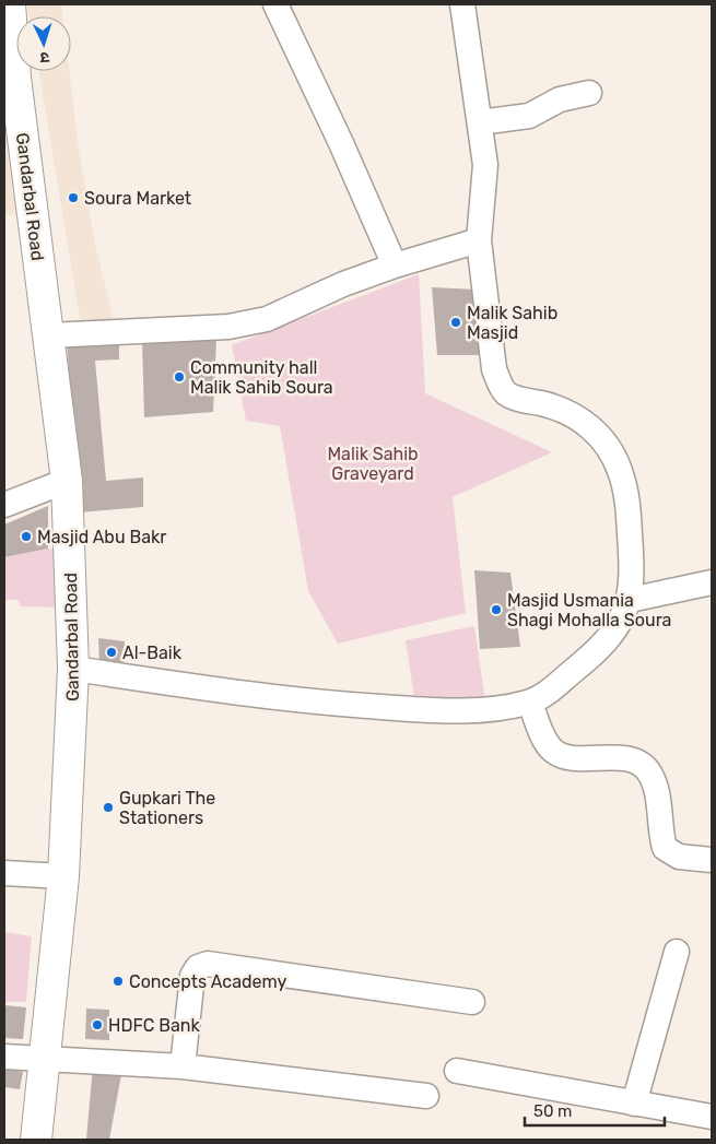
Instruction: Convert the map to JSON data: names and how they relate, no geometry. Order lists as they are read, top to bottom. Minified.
{"streets":{"main road":["Gandarbal Road"]},"parks":["Malik Sahib Graveyard"],"places":["Soura Market","Malik Sahib Masjid","Community hall Malik Sahib Soura","Masjid Abu Bakr","Masjid Usmania Shagi Mohalla Soura","Al-Baik","Gupkari The Stationers","Concepts Academy","HDFC Bank"],"scale_bar":"50 m","north":"bottom"}
